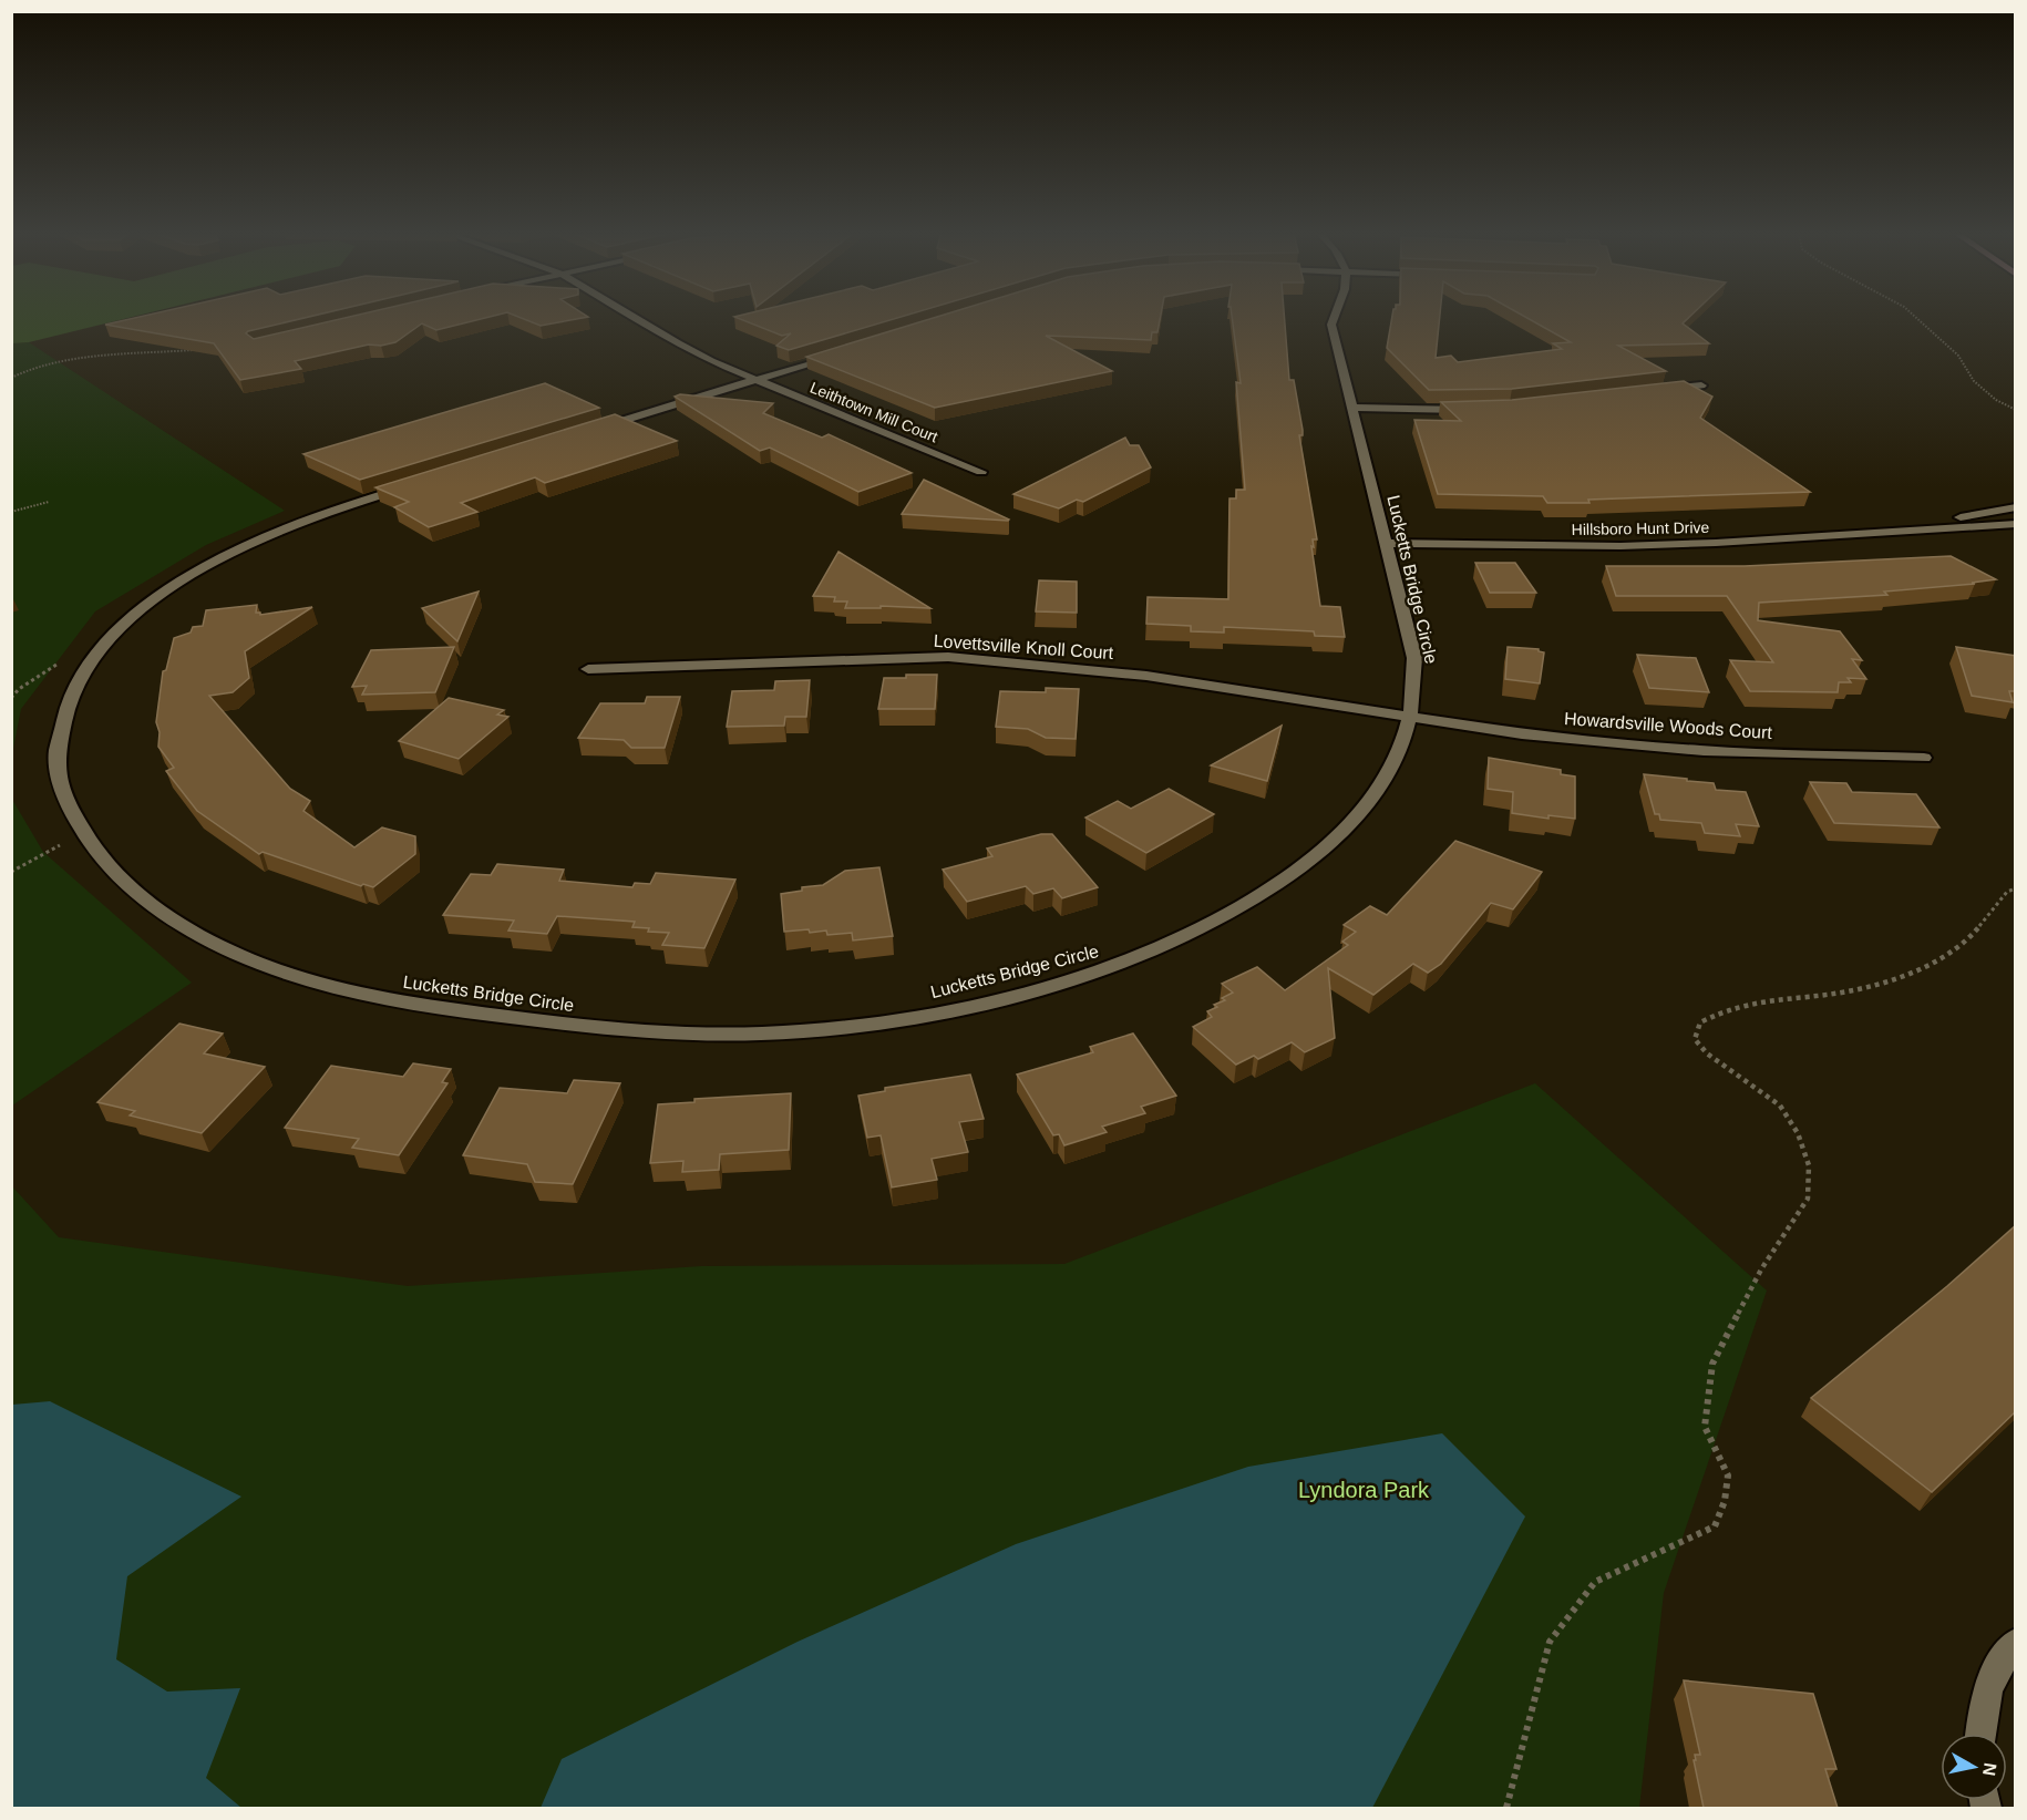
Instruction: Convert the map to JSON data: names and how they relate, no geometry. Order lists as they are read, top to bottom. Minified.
{"streets":{"street":["Leithtown Mill Court","Hillsboro Hunt Drive","Lucketts Bridge Circle","Lovettsville Knoll Court","Howardsville Woods Court"]},"crossings":[["Hillsboro Hunt Drive","Lucketts Bridge Circle"],["Lucketts Bridge Circle","Lovettsville Knoll Court"],["Lucketts Bridge Circle","Howardsville Woods Court"],["Lovettsville Knoll Court","Howardsville Woods Court"]],"parks":["Lyndora Park"],"north":"right"}
